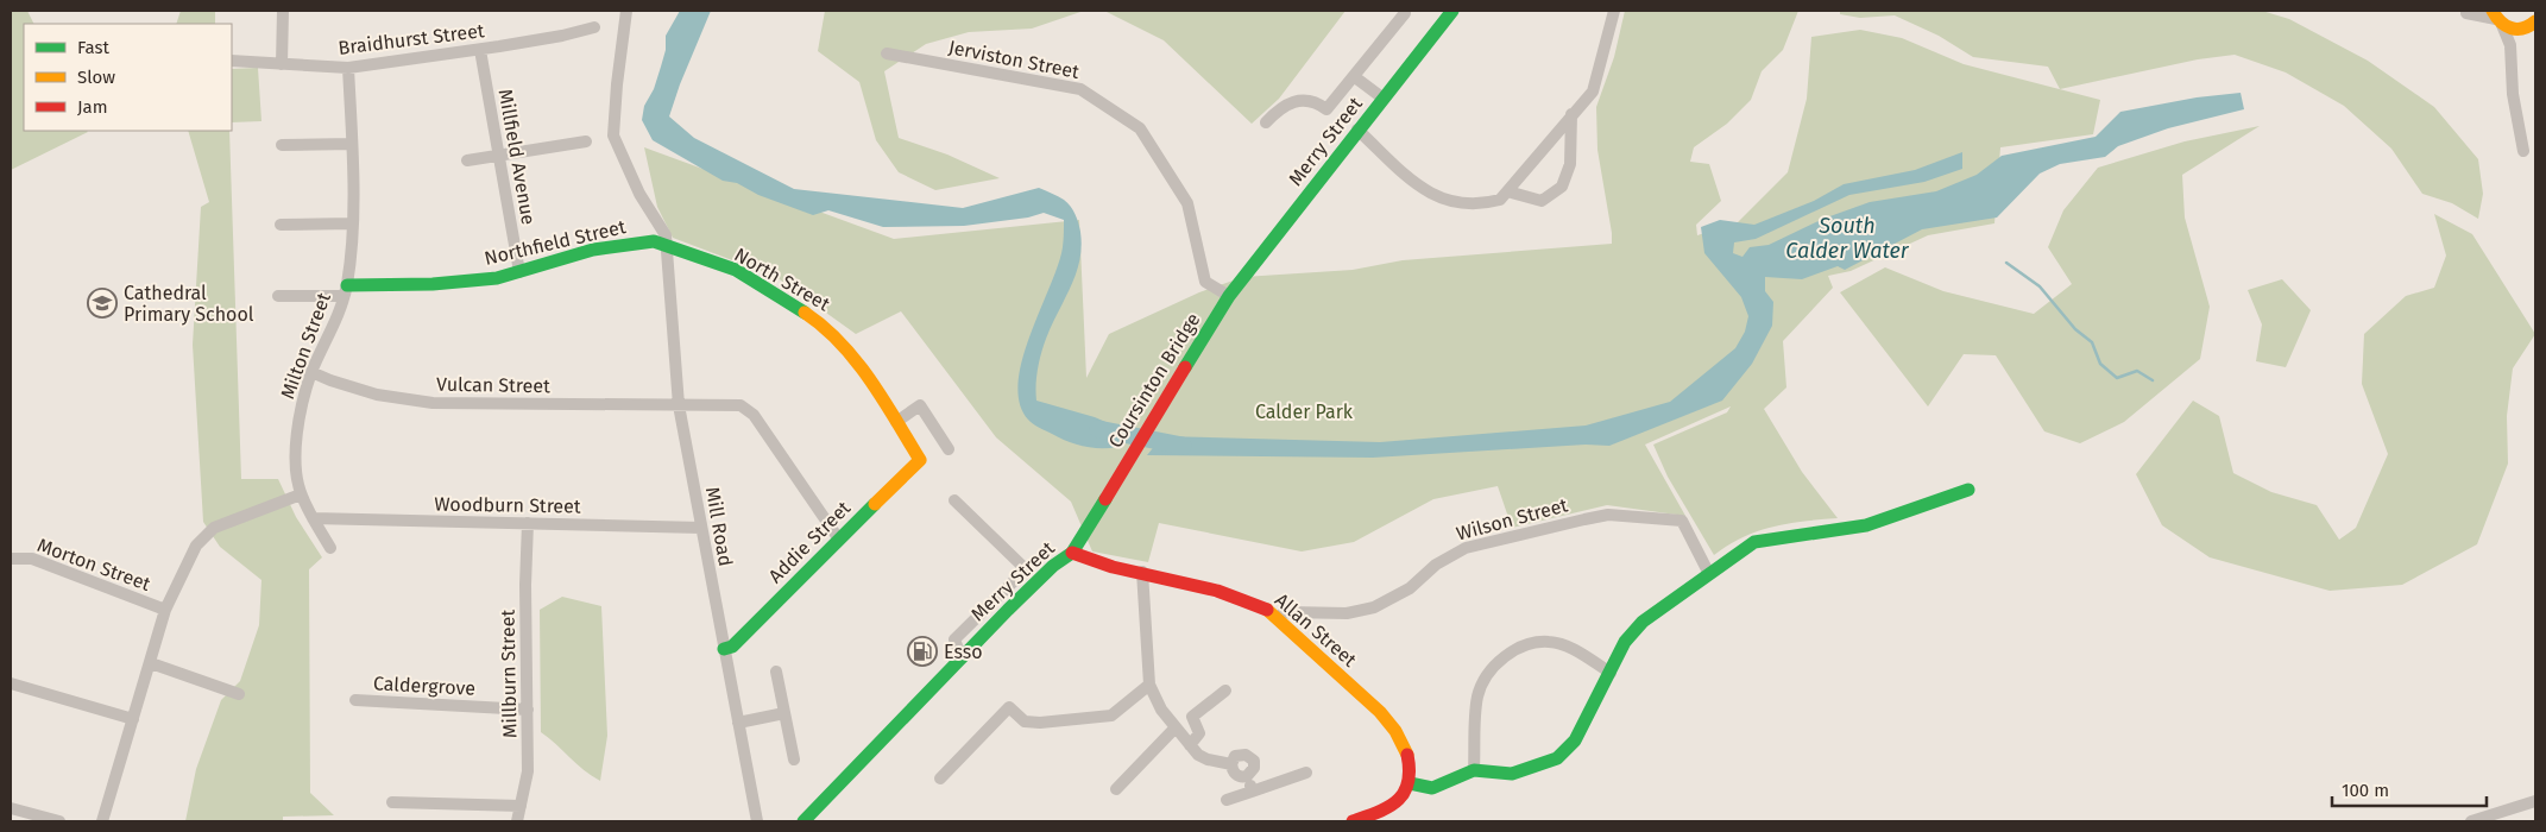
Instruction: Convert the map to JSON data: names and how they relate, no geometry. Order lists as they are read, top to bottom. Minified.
{"streets":{"street":["Braidhurst Street","Jerviston Street","Merry Street","Millfield Avenue","Northfield Street","North Street","Milton Street","Coursinton Bridge","Vulcan Street","Woodburn Street","Wilson Street","Mill Road","Addie Street","Morton Street","Allan Street","Millburn Street","Caldergrove"]},"crossings":[["Braidhurst Street","Millfield Avenue"],["Braidhurst Street","Milton Street"],["Jerviston Street","Merry Street"],["Jerviston Street","Coursinton Bridge"],["Merry Street","Coursinton Bridge"],["Merry Street","Allan Street"],["Millfield Avenue","Northfield Street"],["Northfield Street","North Street"],["Northfield Street","Milton Street"],["Northfield Street","Mill Road"],["North Street","Mill Road"],["North Street","Addie Street"],["Milton Street","Vulcan Street"],["Milton Street","Woodburn Street"],["Vulcan Street","Mill Road"],["Vulcan Street","Addie Street"],["Woodburn Street","Mill Road"],["Woodburn Street","Millburn Street"],["Wilson Street","Allan Street"],["Mill Road","Addie Street"],["Millburn Street","Caldergrove"]],"water":["South Calder Water"],"parks":["Calder Park"],"places":{"school or university":["Cathedral Primary School"],"fuel station":["Esso"]},"legend":["Fast","Slow","Jam"],"scale_bar":"100 m"}
